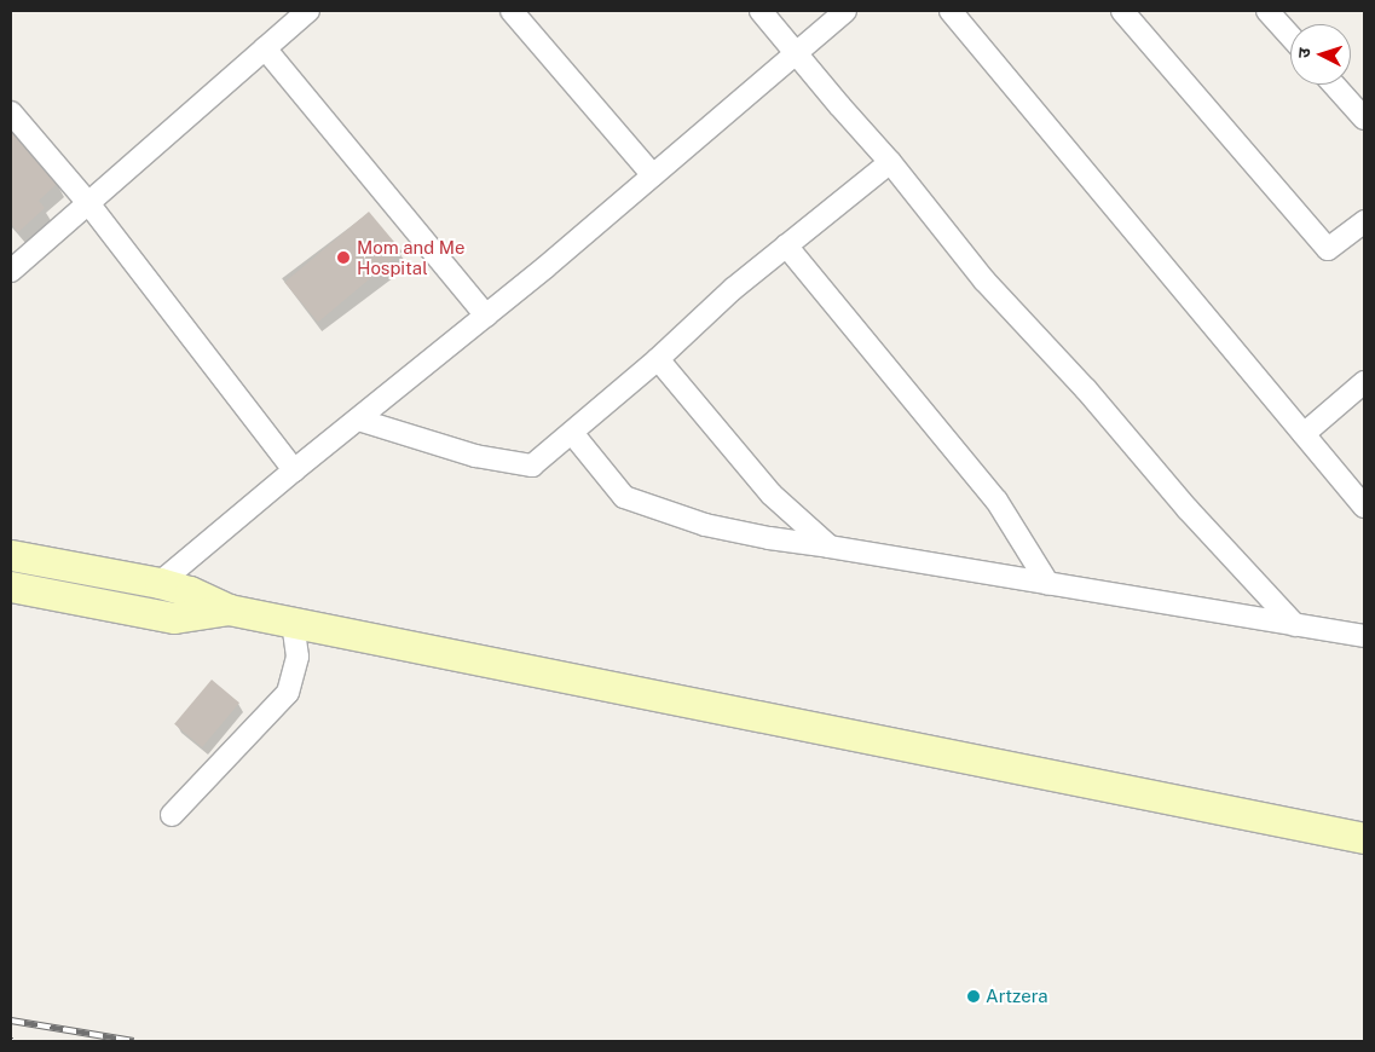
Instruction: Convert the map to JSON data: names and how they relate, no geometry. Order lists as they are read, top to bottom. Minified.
{"places":["Mom and Me Hospital","Artzera"],"north":"left"}
